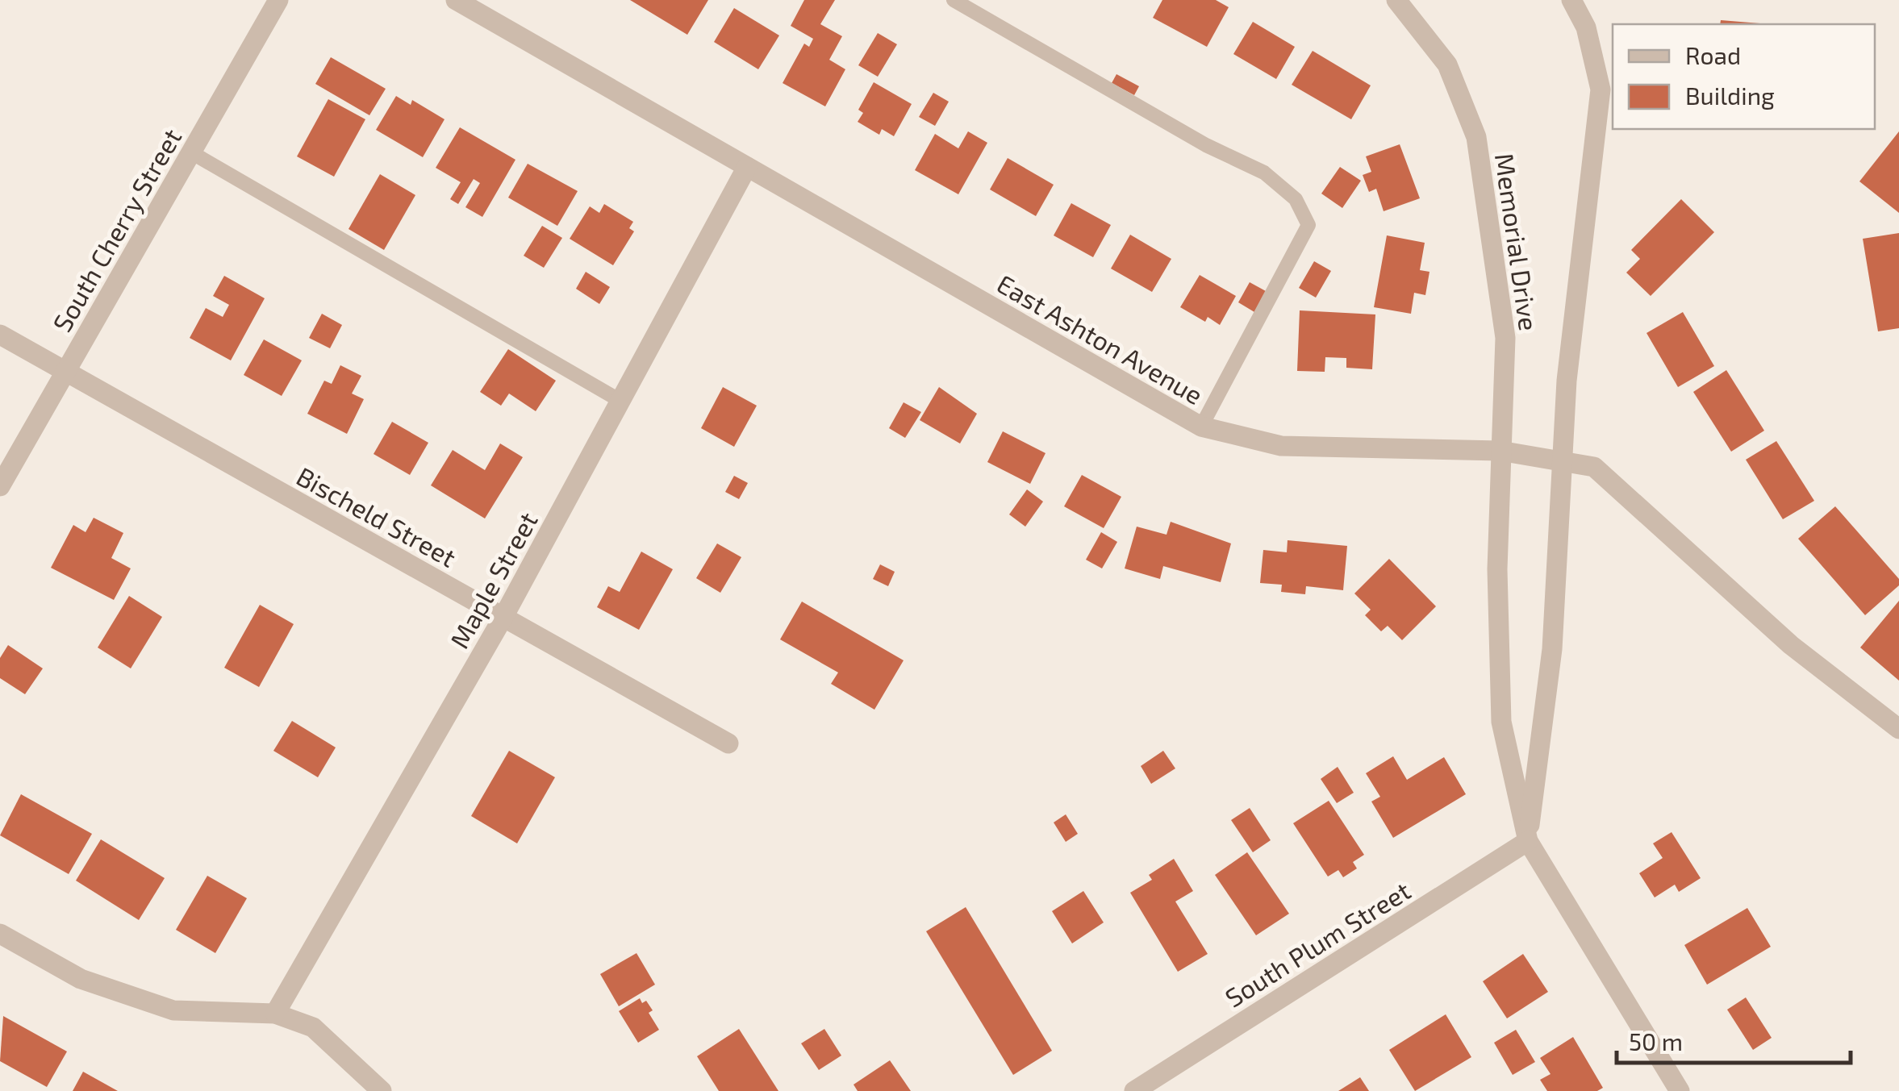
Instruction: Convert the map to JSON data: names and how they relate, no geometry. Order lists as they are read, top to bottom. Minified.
{"streets":{"street":["South Cherry Street","Memorial Drive","East Ashton Avenue","Bischeld Street","Maple Street","South Plum Street"]},"crossings":[["South Cherry Street","Bischeld Street"],["Memorial Drive","East Ashton Avenue"],["East Ashton Avenue","Maple Street"],["Bischeld Street","Maple Street"]],"legend":["Road","Building"],"scale_bar":"50 m"}
